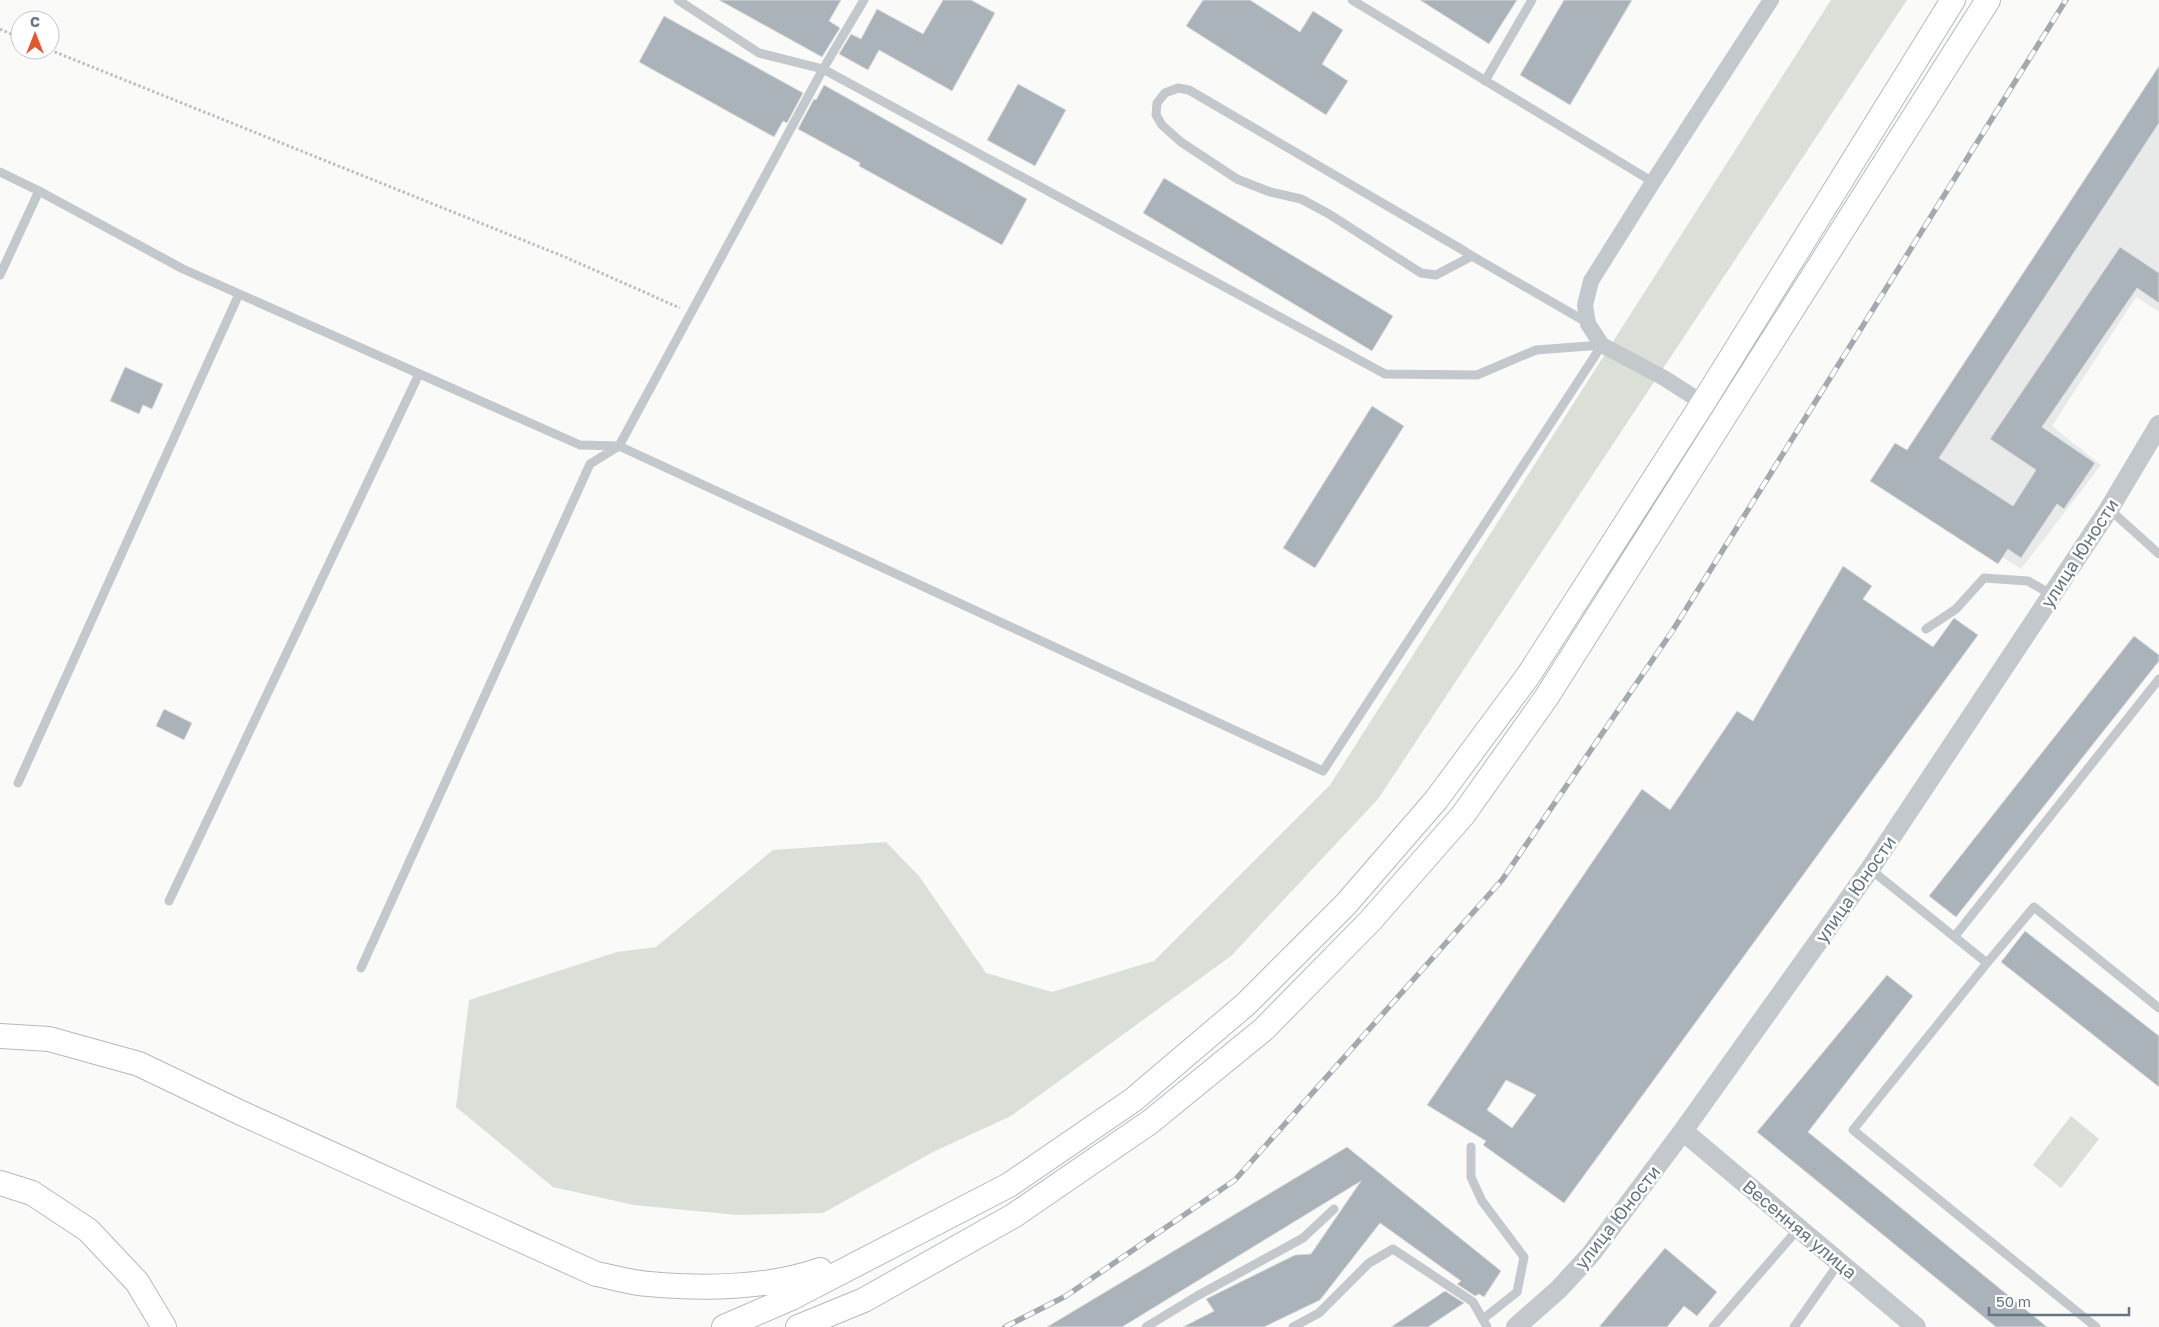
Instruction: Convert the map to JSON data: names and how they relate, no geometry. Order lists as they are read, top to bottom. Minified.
{"streets":{"street":["улица Юности","Весенняя улица"]},"crossings":[["улица Юности","Весенняя улица"]],"scale_bar":"50 m","north":"top"}
